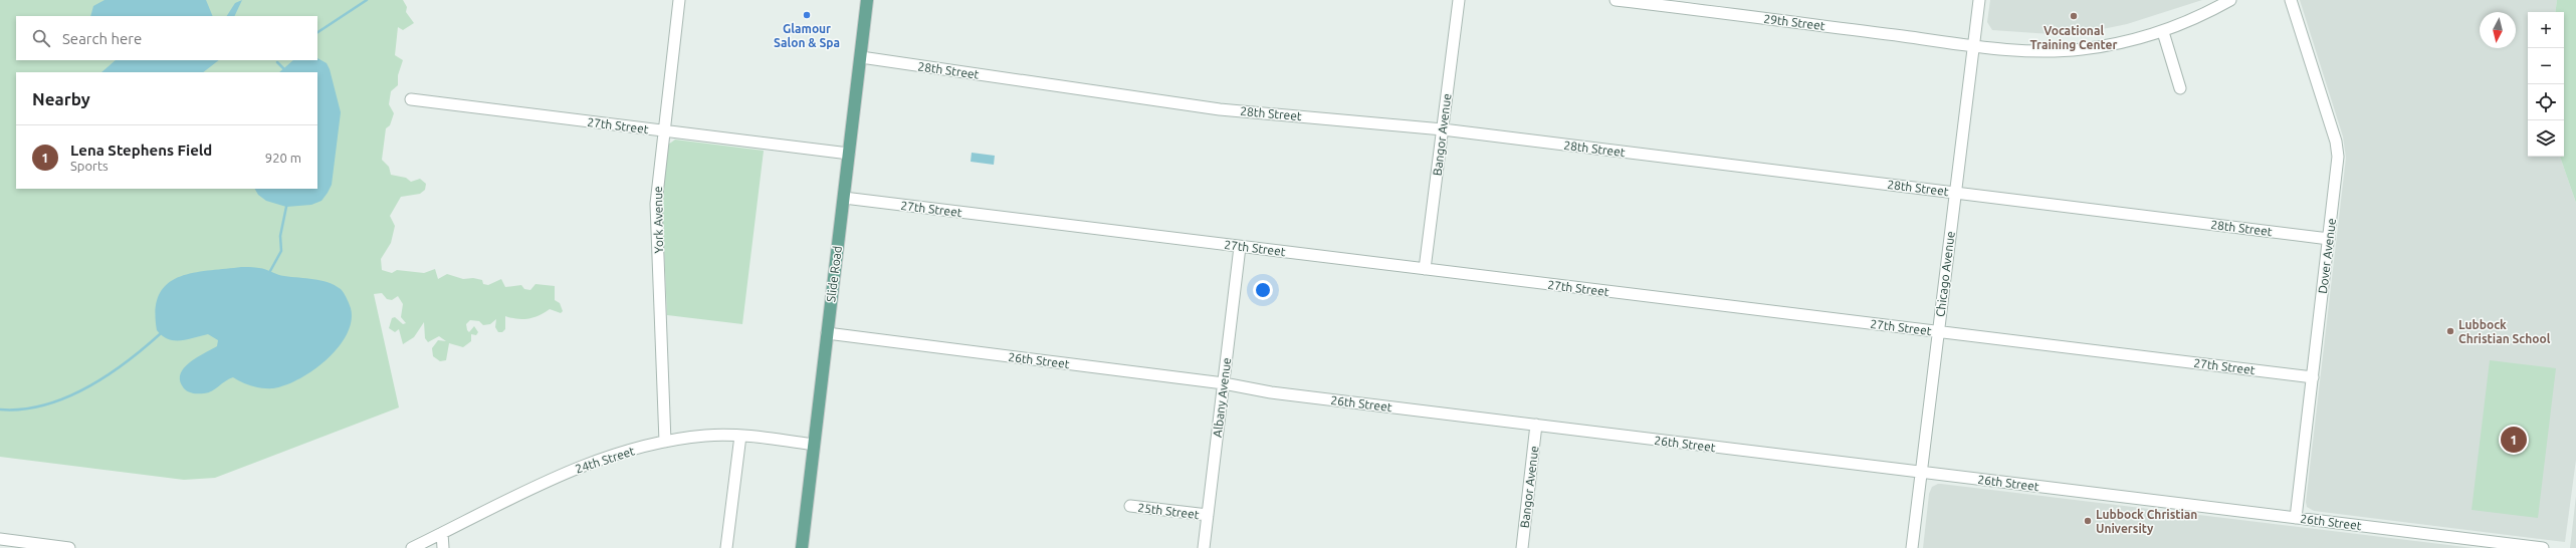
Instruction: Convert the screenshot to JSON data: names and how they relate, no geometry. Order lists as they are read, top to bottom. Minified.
{"streets":{"main road":["Slide Road"],"street":["29th Street","28th Street","27th Street","Bangor Avenue","York Avenue","Dover Avenue","Chicago Avenue","26th Street","Albany Avenue","24th Street","25th Street"]},"crossings":[["29th Street","Chicago Avenue"],["28th Street","Bangor Avenue"],["28th Street","Dover Avenue"],["28th Street","Slide Road"],["28th Street","Chicago Avenue"],["27th Street","Bangor Avenue"],["27th Street","York Avenue"],["27th Street","Dover Avenue"],["27th Street","Slide Road"],["27th Street","Chicago Avenue"],["27th Street","Albany Avenue"],["Bangor Avenue","26th Street"],["York Avenue","24th Street"],["Dover Avenue","26th Street"],["Slide Road","26th Street"],["Slide Road","24th Street"],["Chicago Avenue","26th Street"],["26th Street","Albany Avenue"],["Albany Avenue","25th Street"]],"places":["Glamour Salon & Spa","Vocational Training Center","Lubbock Christian School","Lubbock Christian University"],"north":"bottom","page":{"map_buttons":["+","−"],"search":"Search here","heading":"Nearby","list":[{"mark":"1","name":"Lena Stephens Field","note":"Sports","value":"920 m"}],"pins":"1"}}
